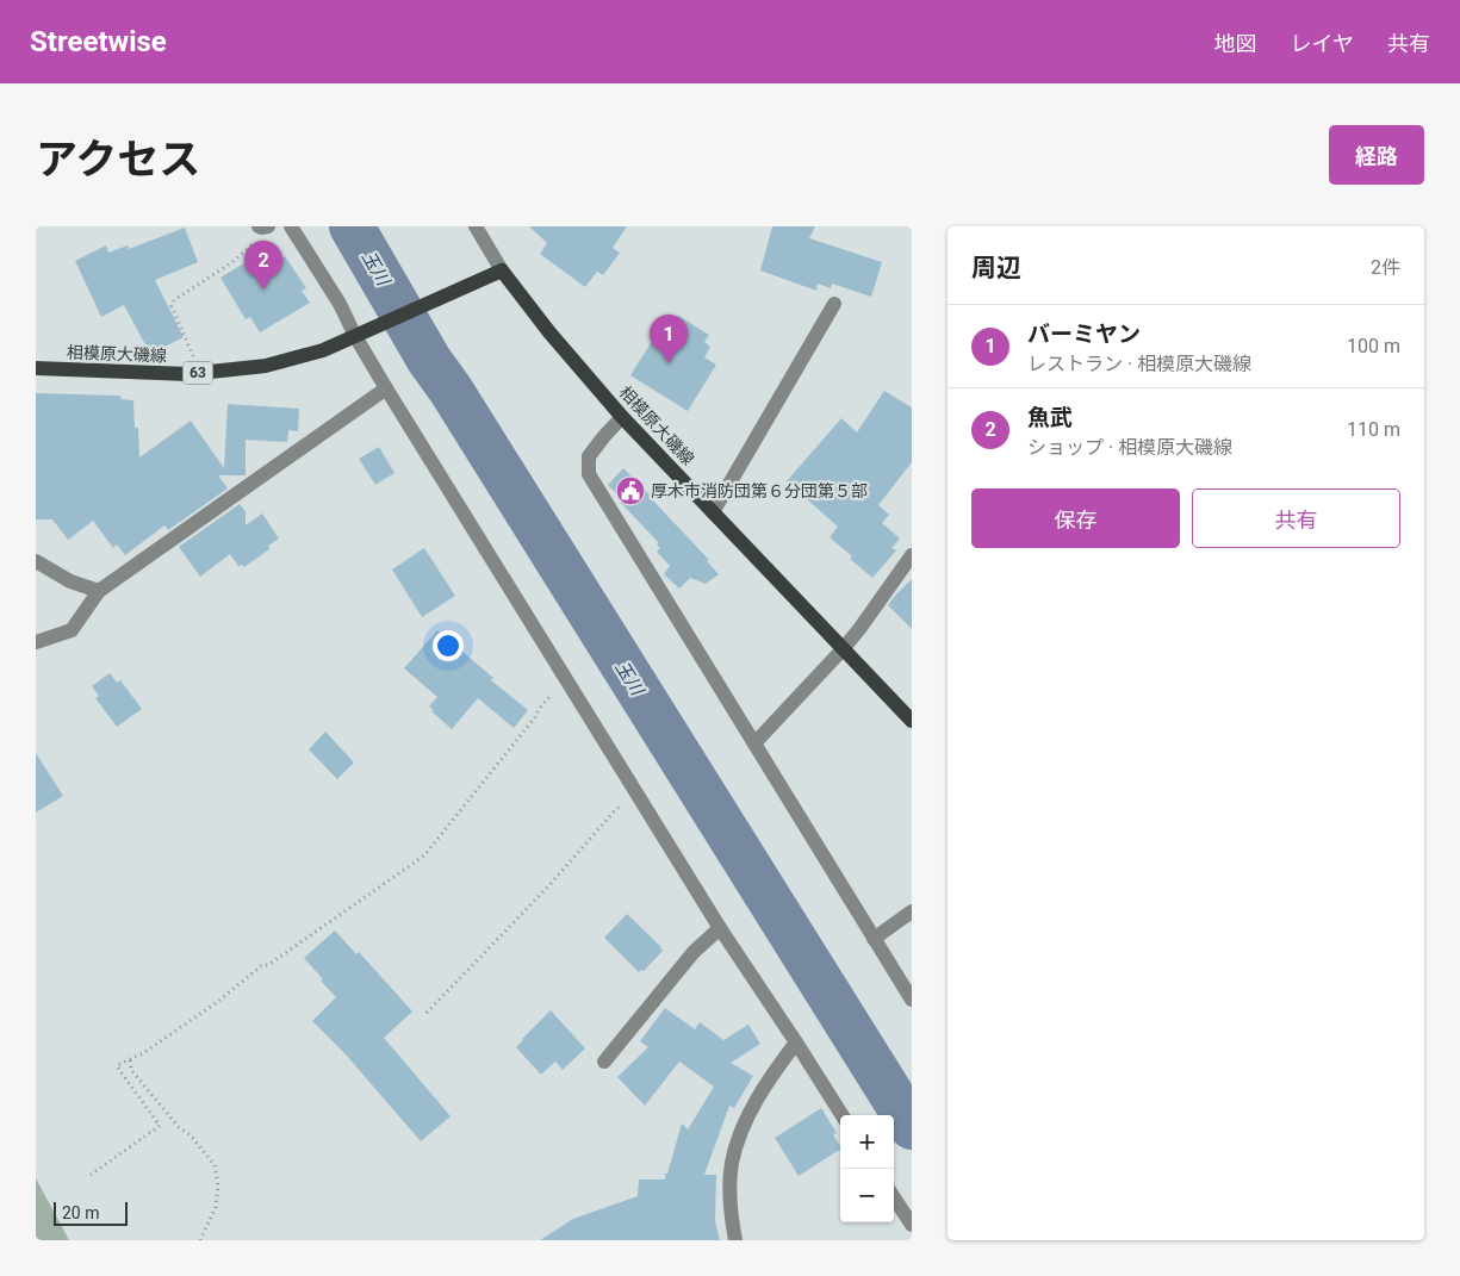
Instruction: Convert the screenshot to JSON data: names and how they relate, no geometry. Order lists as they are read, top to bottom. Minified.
{"streets":{"main road":["相模原大磯線","63"]},"crossings":[["相模原大磯線","63"]],"water":["玉川"],"places":{"public building":["厚木市消防団第６分団第５部"]},"scale_bar":"20 m","page":{"header":"Streetwise","nav":["地図","レイヤ","共有"],"title":"アクセス","buttons":["経路",["保存","共有"]],"heading":["周辺","2件"],"pins":["2","1"],"list":[{"mark":"1","name":"バーミヤン","note":"レストラン · 相模原大磯線","value":"100 m"},{"mark":"2","name":"魚武","note":"ショップ · 相模原大磯線","value":"110 m"}],"map_buttons":["+","−"],"scale":"20 m"}}
